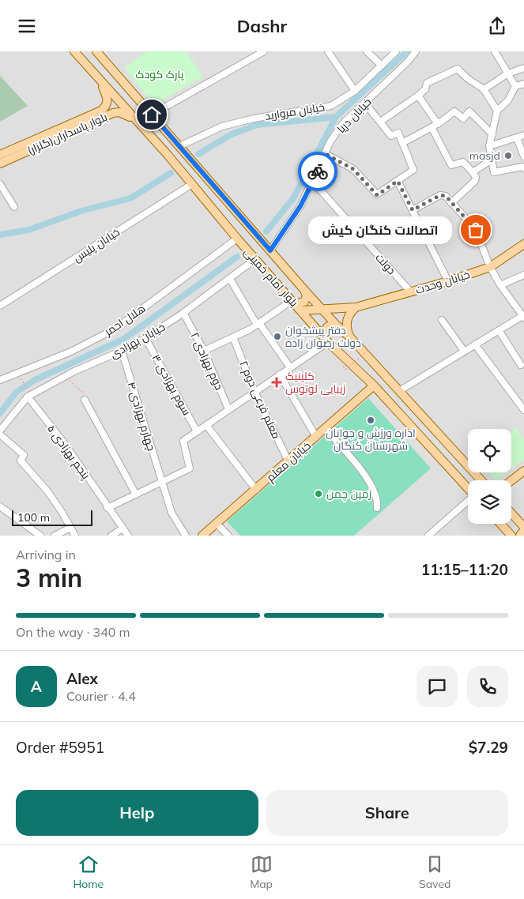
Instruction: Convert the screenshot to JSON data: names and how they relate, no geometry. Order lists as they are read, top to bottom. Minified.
{"streets":{"main road":["بلوار پاسداران(گلزار)","بلوار امام خمینی","خیابان وحدت","خیابان معلم"],"street":["خیابان مروارید","خیابان دریا","خیابان پلیس","دولت","هلال احمر","خیابان بهزادی","دوم بهزادی ۲","سوم بهزادی ۳","معلم فرعی دوم ۲","چهارم بهزادی ۴","پنجم بهزادی ۵"]},"crossings":[["خیابان مروارید","بلوار امام خمینی"],["خیابان دریا","دولت"],["خیابان دریا","بلوار امام خمینی"],["بلوار پاسداران(گلزار)","بلوار امام خمینی"],["خیابان پلیس","بلوار امام خمینی"],["دولت","خیابان وحدت"],["بلوار امام خمینی","خیابان وحدت"],["بلوار امام خمینی","هلال احمر"],["بلوار امام خمینی","خیابان بهزادی"],["بلوار امام خمینی","خیابان معلم"],["خیابان بهزادی","دوم بهزادی ۲"],["خیابان بهزادی","سوم بهزادی ۳"],["خیابان بهزادی","چهارم بهزادی ۴"],["خیابان بهزادی","پنجم بهزادی ۵"],["معلم فرعی دوم ۲","خیابان معلم"]],"parks":["پارک کودک"],"places":{"other":["masjd","اتصالات کنگان کیش","دفتر پیشخوان دولت رضوان زاده","اداره ورزش و جوانان شهرستان کنگان","زمین چمن"],"health":["کلینیک زیبایی لوتوس"]},"scale_bar":"100 m","page":{"header":"Dashr","bubble":"اتصالات کنگان کیش","scale":"100 m","heading":["3 min","Arriving in","11:15–11:20"],"panel":["Alex","Courier · 4.4","Order #5951","$7.29"],"bar":"On the way · 340 m","round":"A","buttons":["Help","Share"],"tabs":["Home","Map","Saved"]}}
